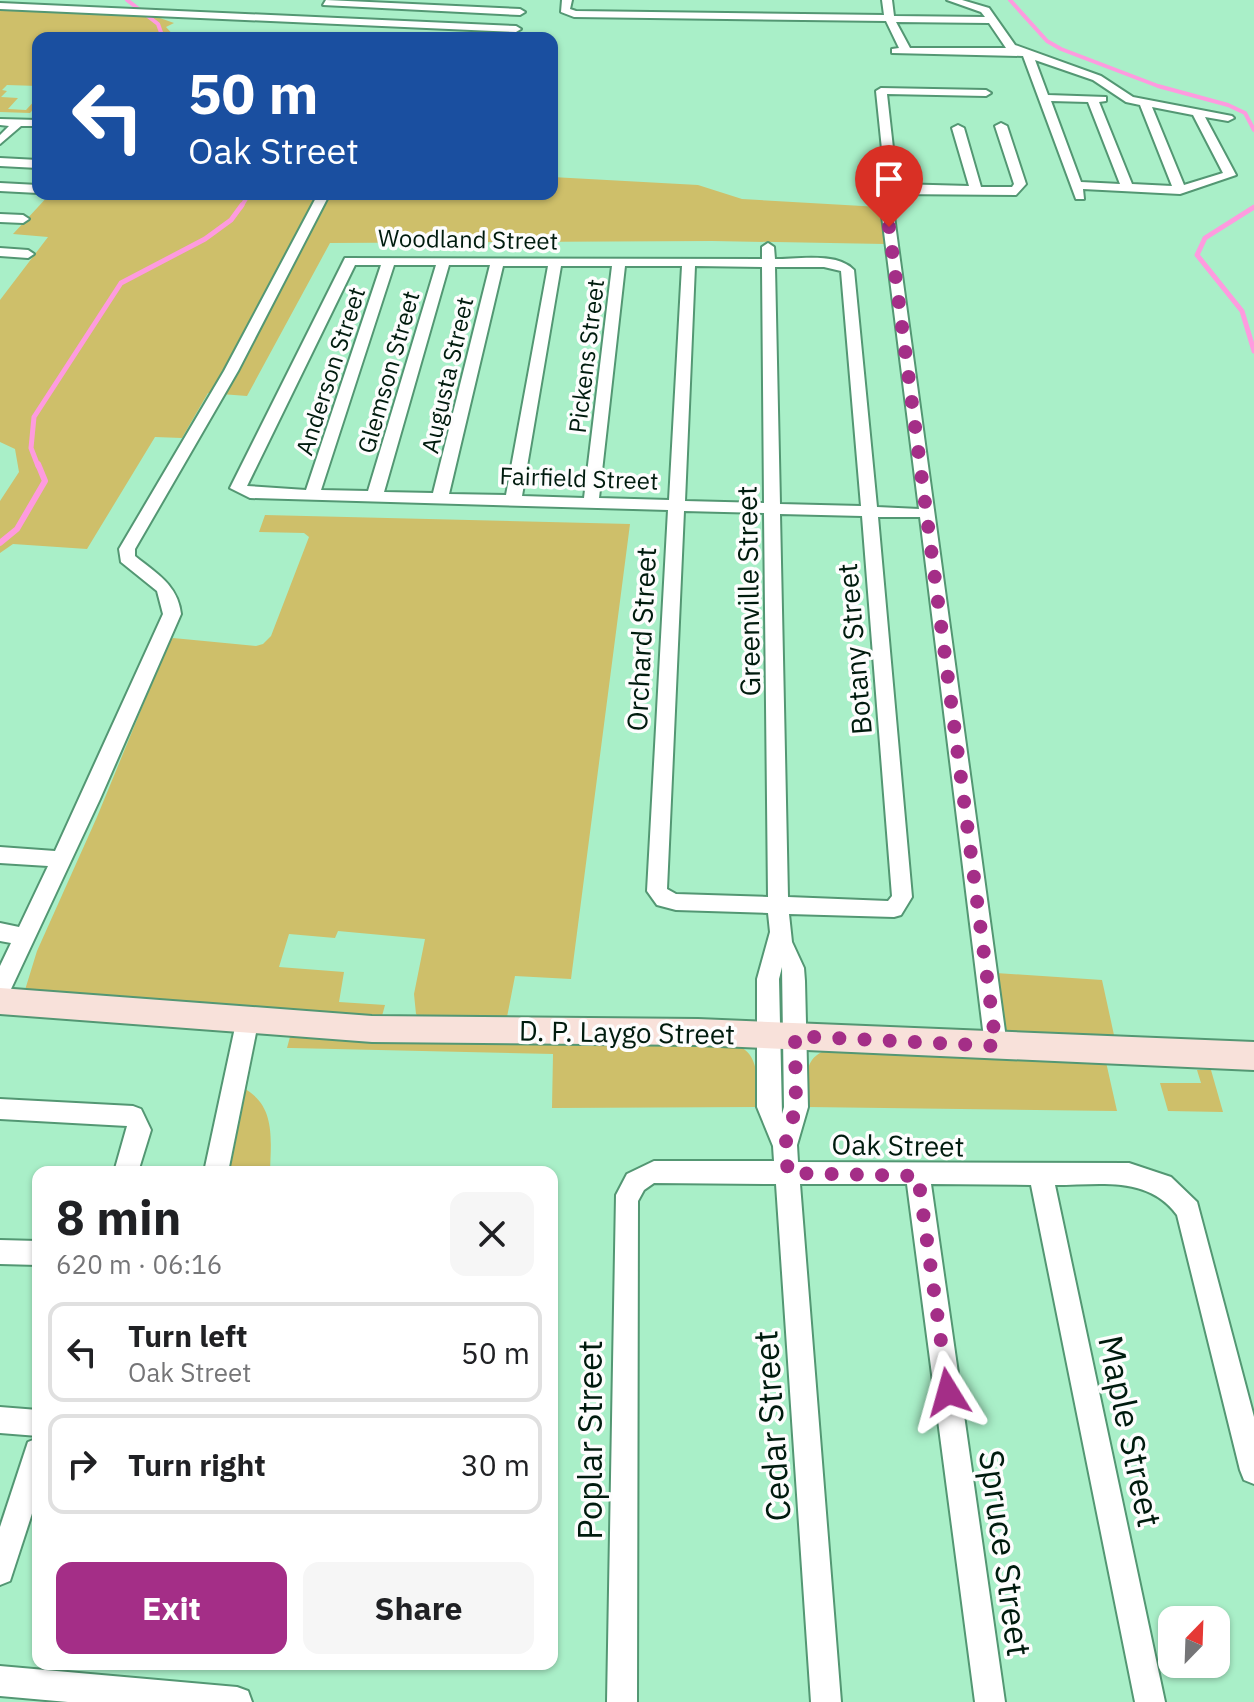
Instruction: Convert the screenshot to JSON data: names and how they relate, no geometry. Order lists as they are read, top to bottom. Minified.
{"streets":{"main road":["D. P. Laygo Street"],"street":["Woodland Street","Pickens Street","Anderson Street","Glemson Street","Augusta Street","Fairfield Street","Greenville Street","Orchard Street","Botany Street","Oak Street","Cedar Street","Maple Street","Poplar Street","Spruce Street"]},"crossings":[["Woodland Street","Pickens Street"],["Woodland Street","Anderson Street"],["Woodland Street","Glemson Street"],["Woodland Street","Augusta Street"],["Woodland Street","Fairfield Street"],["Woodland Street","Greenville Street"],["Woodland Street","Orchard Street"],["Woodland Street","Botany Street"],["Pickens Street","Fairfield Street"],["Anderson Street","Fairfield Street"],["Glemson Street","Fairfield Street"],["Augusta Street","Fairfield Street"],["Fairfield Street","Greenville Street"],["Fairfield Street","Orchard Street"],["Fairfield Street","Botany Street"],["Greenville Street","Orchard Street"],["Greenville Street","Botany Street"],["Greenville Street","D. P. Laygo Street"],["Greenville Street","Cedar Street"],["Orchard Street","Botany Street"],["Oak Street","Cedar Street"],["Oak Street","Maple Street"],["Oak Street","Poplar Street"],["Oak Street","Spruce Street"]],"north":"top right","page":{"turn":["50 m","Oak Street"],"heading":["8 min","620 m · 06:16"],"list":[{"name":"Turn left","note":"Oak Street","value":"50 m"},{"name":"Turn right","value":"30 m"}],"buttons":["Exit","Share"]}}
